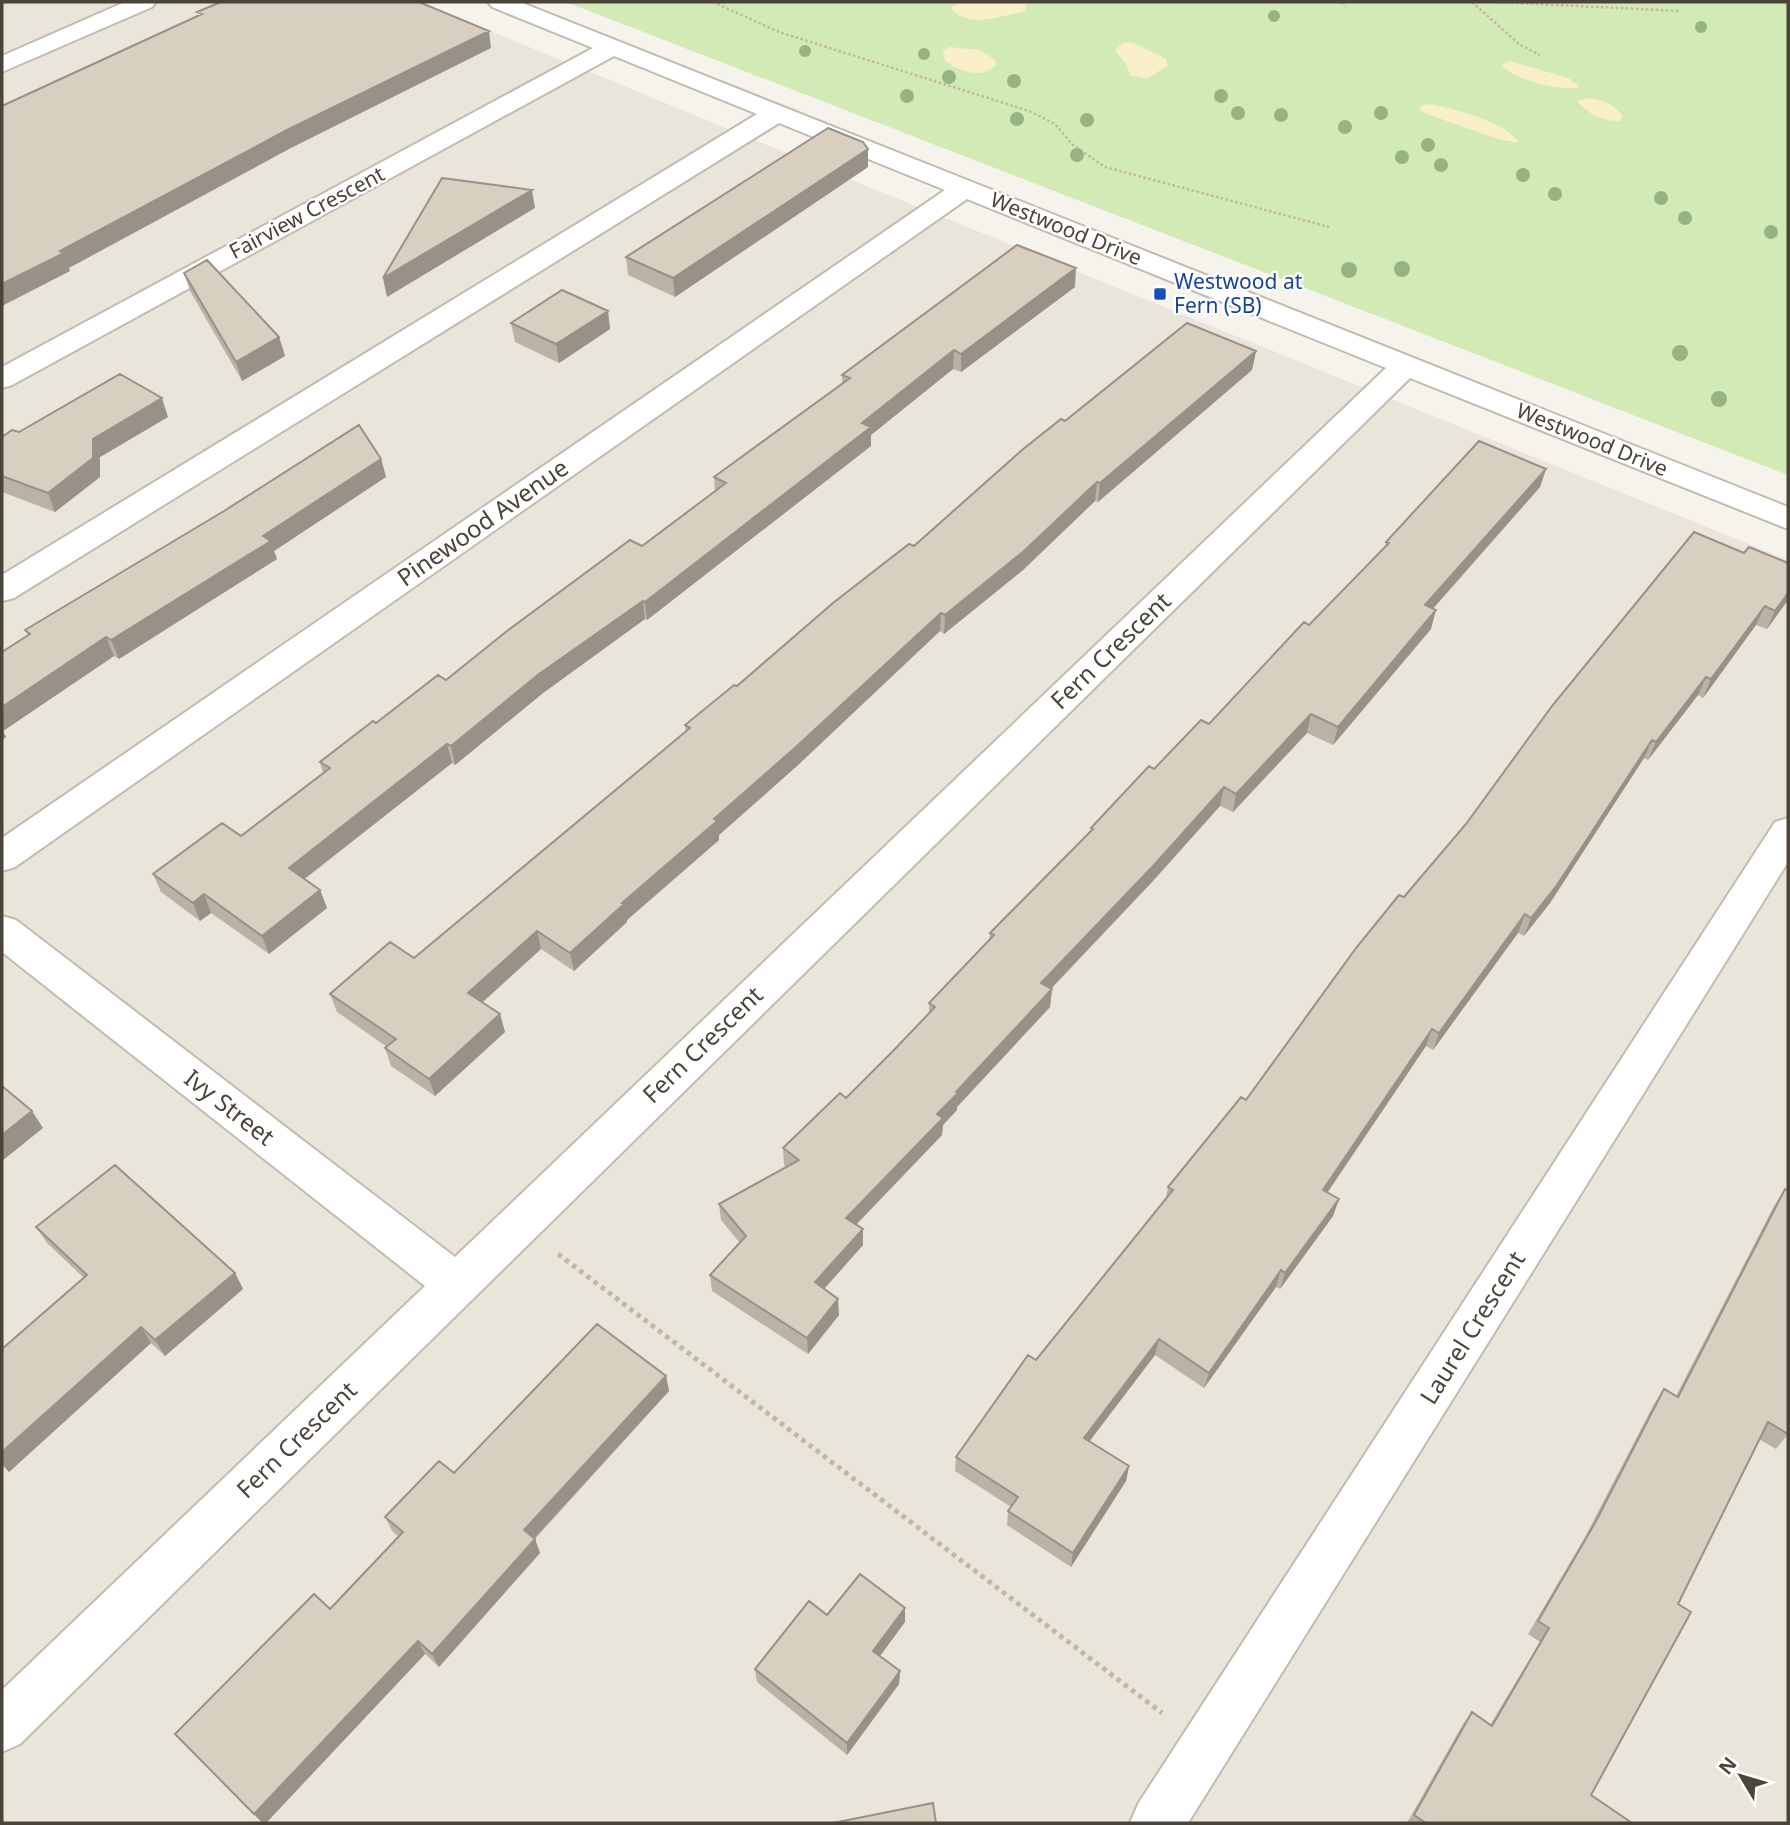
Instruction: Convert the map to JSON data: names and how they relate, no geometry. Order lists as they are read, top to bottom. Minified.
{"streets":{"street":["Fairview Crescent","Westwood Drive","Pinewood Avenue","Fern Crescent","Ivy Street","Laurel Crescent"]},"crossings":[["Fairview Crescent","Westwood Drive"],["Westwood Drive","Pinewood Avenue"],["Westwood Drive","Fern Crescent"],["Fern Crescent","Ivy Street"]],"places":{"transit":["Westwood at Fern (SB)"]},"north":"top left"}
